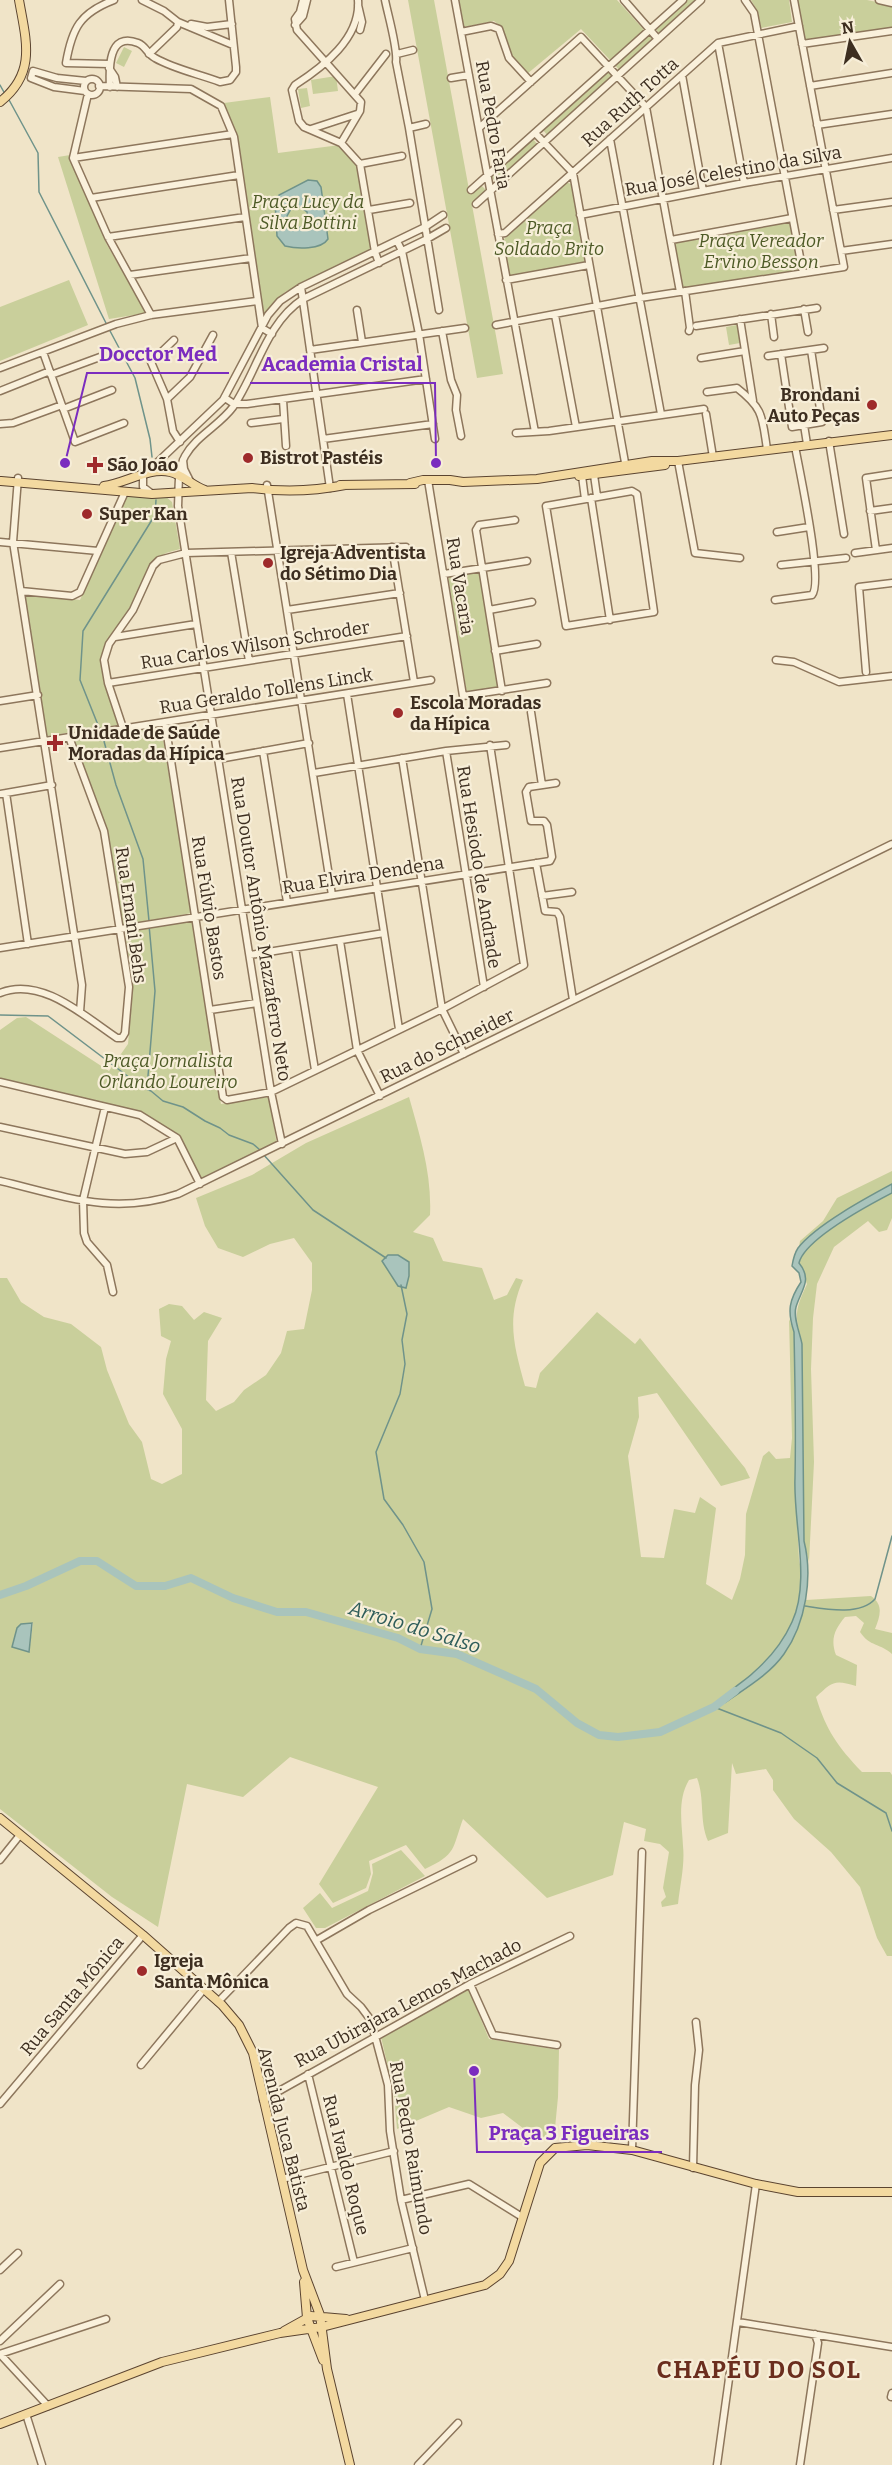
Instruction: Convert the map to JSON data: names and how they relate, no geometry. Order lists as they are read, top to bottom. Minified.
{"streets":{"main road":["Avenida Juca Batista"],"street":["Rua Ruth Totta","Rua Pedro Faria","Rua José Celestino da Silva","Rua Vacaria","Rua Carlos Wilson Schroder","Rua Geraldo Tollens Linck","Rua Hesiodo de Andrade","Rua Elvira Dendena","Rua Fúlvio Bastos","Rua Ernani Behs","Rua Doutor Antônio Mazzaferro Neto","Rua do Schneider","Rua Santa Mônica","Rua Ubirajara Lemos Machado","Rua Pedro Raimundo","Rua Ivaldo Roque"]},"crossings":[["Rua Ruth Totta","Rua Pedro Faria"],["Rua Carlos Wilson Schroder","Rua Doutor Antônio Mazzaferro Neto"],["Rua Geraldo Tollens Linck","Rua Fúlvio Bastos"],["Rua Geraldo Tollens Linck","Rua Ernani Behs"],["Rua Geraldo Tollens Linck","Rua Doutor Antônio Mazzaferro Neto"],["Rua Hesiodo de Andrade","Rua Elvira Dendena"],["Rua Elvira Dendena","Rua Fúlvio Bastos"],["Rua Elvira Dendena","Rua Ernani Behs"],["Rua Elvira Dendena","Rua Doutor Antônio Mazzaferro Neto"],["Rua Fúlvio Bastos","Rua Doutor Antônio Mazzaferro Neto"],["Rua Doutor Antônio Mazzaferro Neto","Rua do Schneider"],["Rua Santa Mônica","Avenida Juca Batista"],["Rua Ubirajara Lemos Machado","Avenida Juca Batista"],["Rua Ubirajara Lemos Machado","Rua Pedro Raimundo"],["Rua Ubirajara Lemos Machado","Rua Ivaldo Roque"],["Avenida Juca Batista","Rua Pedro Raimundo"]],"districts":["CHAPÉU DO SOL"],"water":["Arroio do Salso"],"parks":["Praça Lucy da Silva Bottini","Praça Soldado Brito","Praça Vereador Ervino Besson","Praça Jornalista Orlando Loureiro"],"places":{"other":["Brondani Auto Peças","Bistrot Pastéis","Docctor Med","Academia Cristal","Super Kan","Igreja Adventista do Sétimo Dia","Escola Moradas da Hípica","Igreja Santa Mônica","Praça 3 Figueiras"],"health":["São João","Unidade de Saúde Moradas da Hípica"]},"north":"top"}
